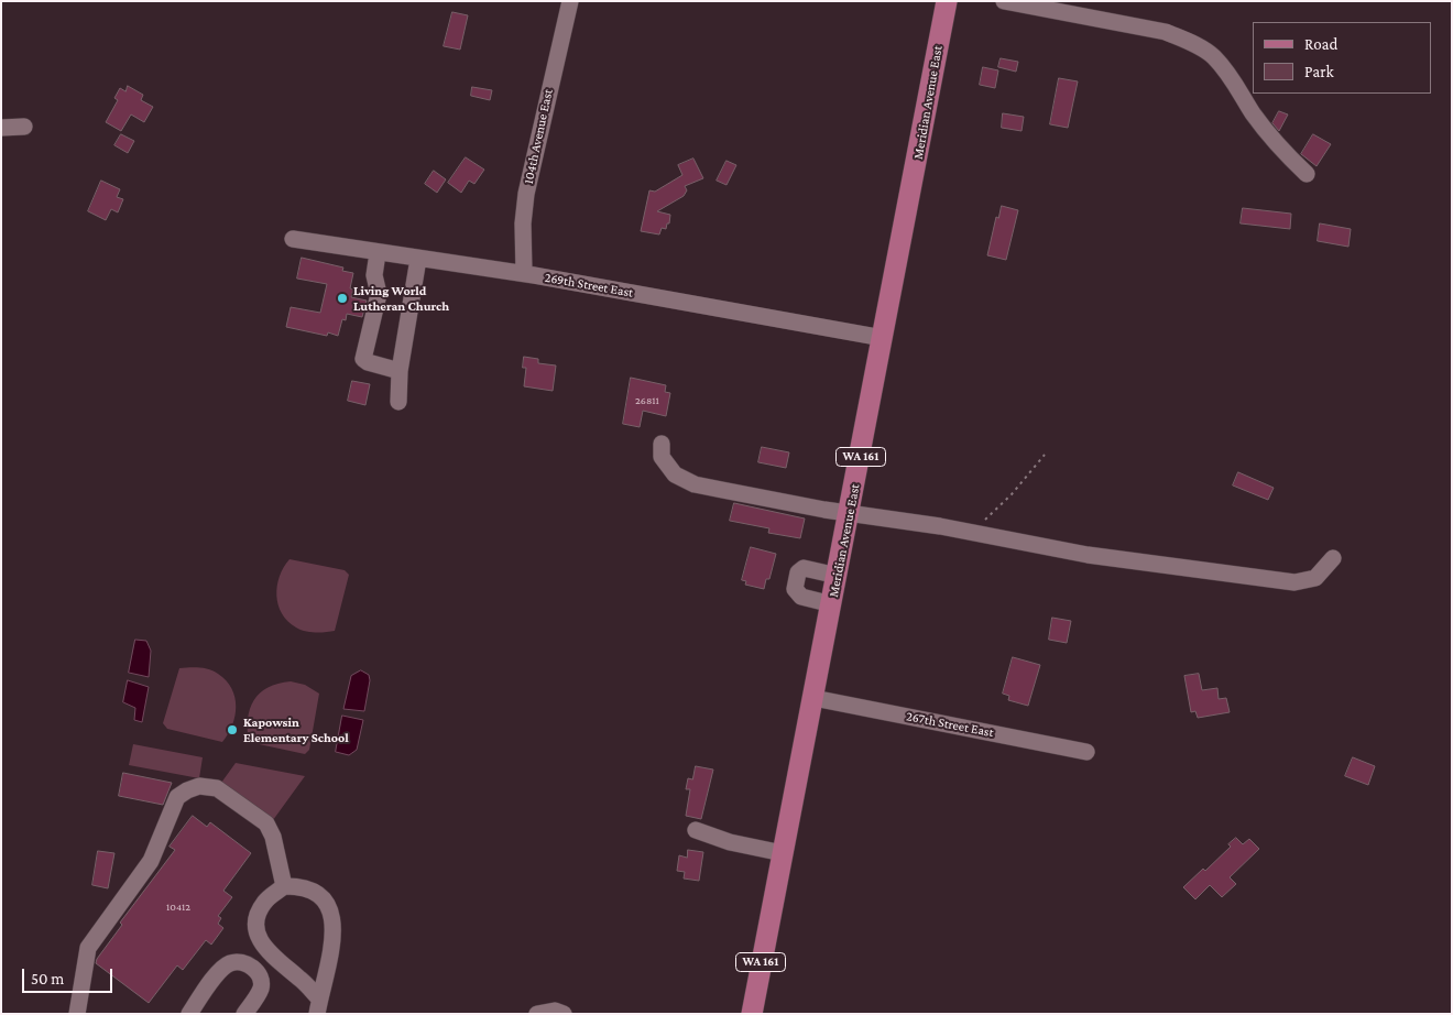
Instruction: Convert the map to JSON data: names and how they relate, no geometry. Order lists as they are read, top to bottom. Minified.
{"streets":{"main road":["Meridian Avenue East","WA 161"],"street":["104th Avenue East","269th Street East","267th Street East"]},"crossings":[["Meridian Avenue East","269th Street East"],["Meridian Avenue East","267th Street East"],["104th Avenue East","269th Street East"]],"places":["Living World Lutheran Church","Kapowsin Elementary School"],"house_numbers":["26811","10412"],"legend":["Road","Park"],"scale_bar":"50 m"}
